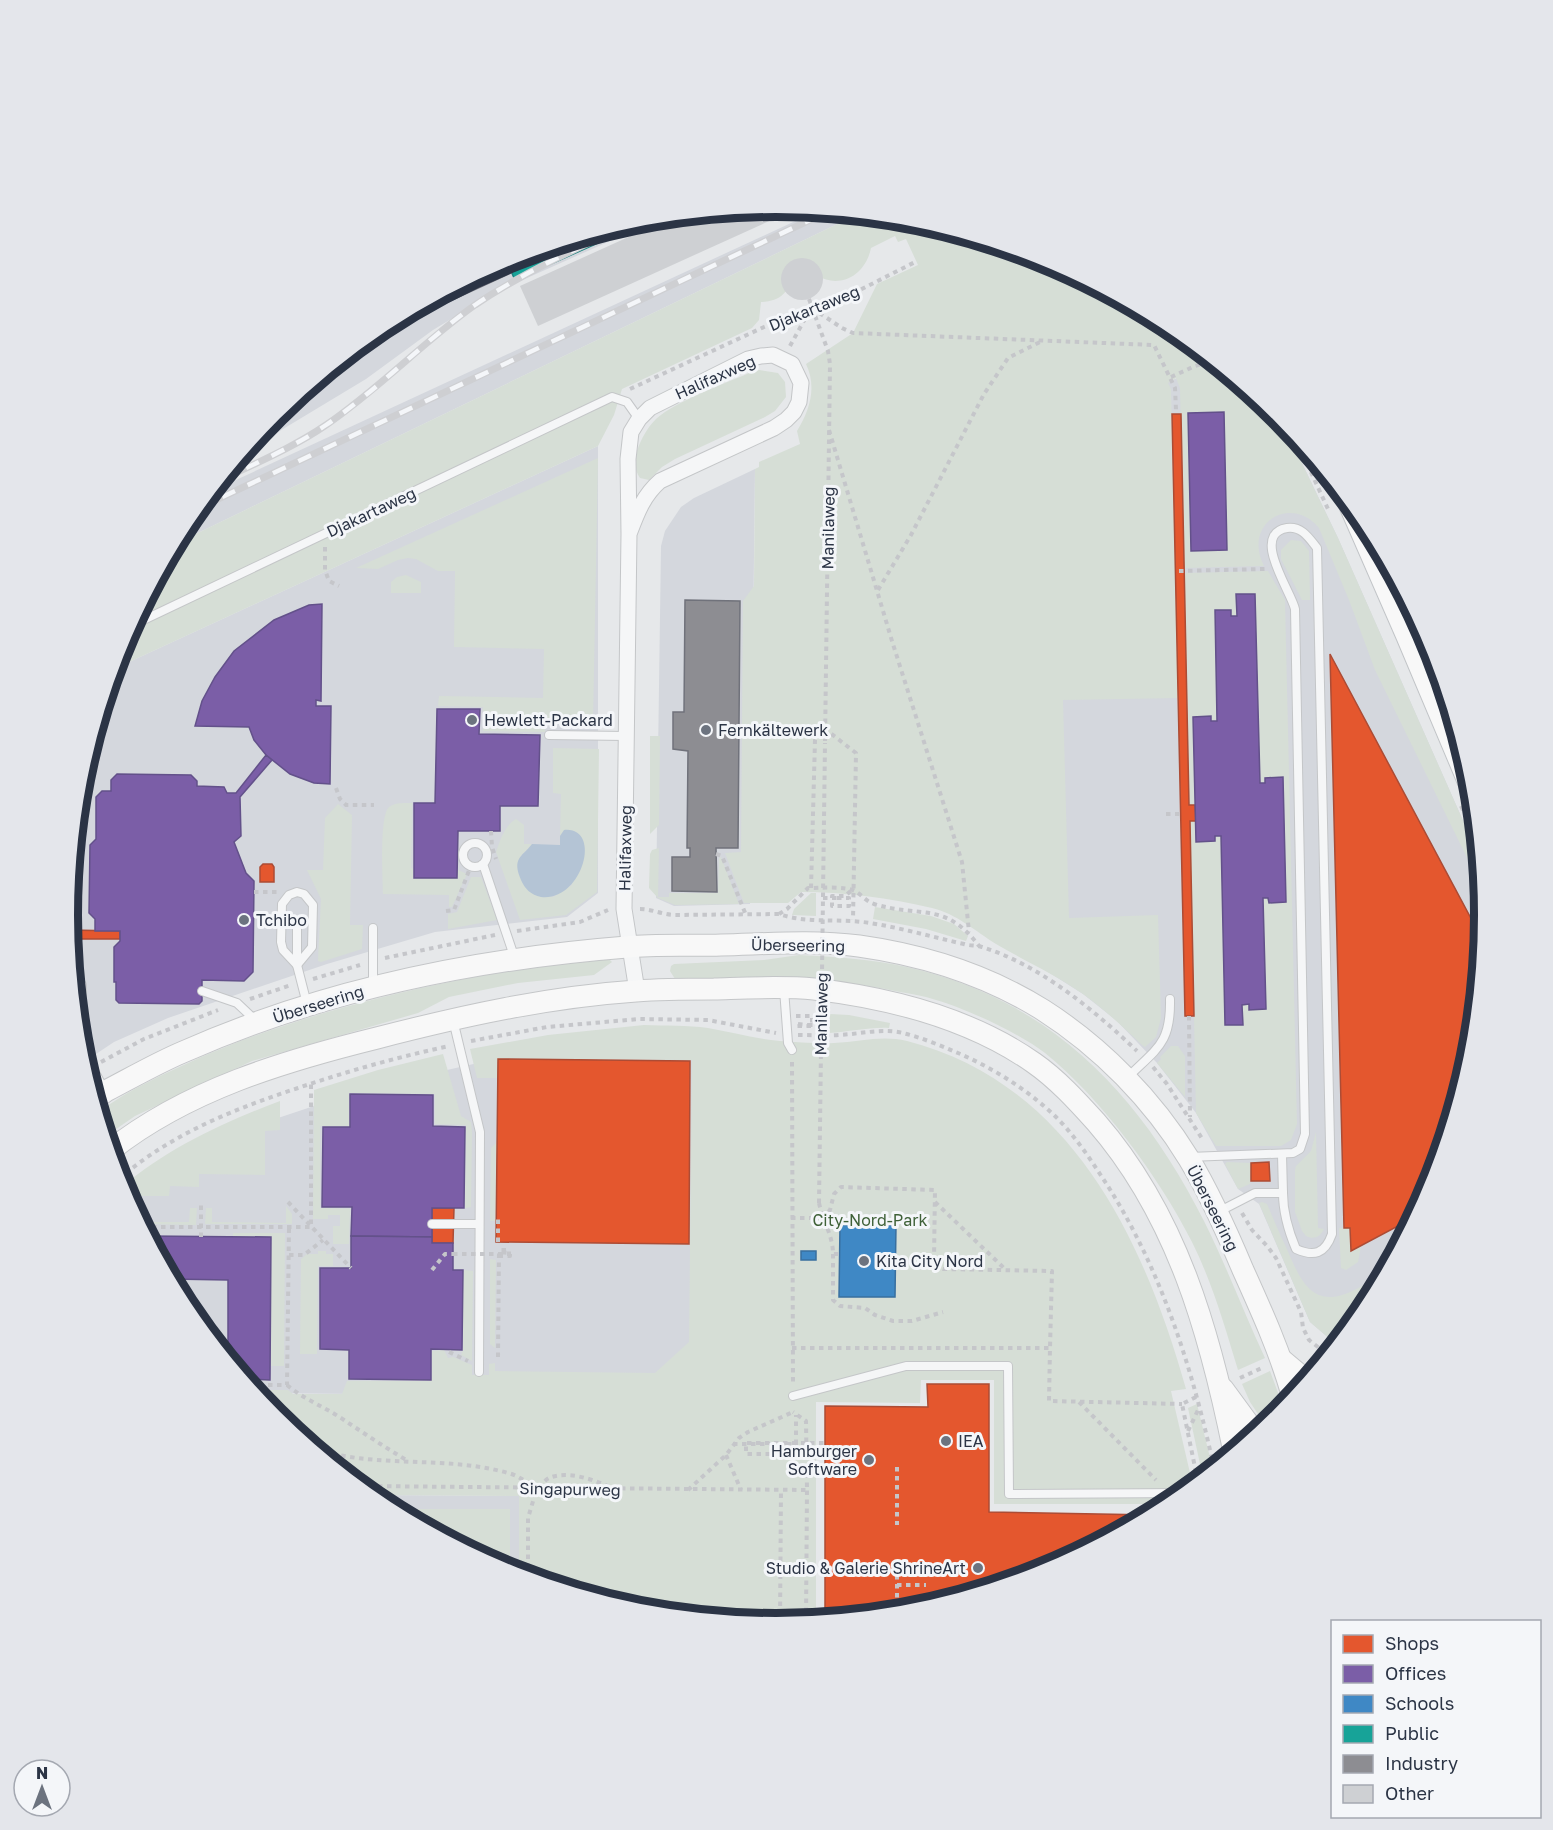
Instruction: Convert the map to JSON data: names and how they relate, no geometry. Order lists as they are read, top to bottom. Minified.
{"streets":{"street":["Halifaxweg","Überseering"],"lane":["Djakartaweg"],"path":["Manilaweg","Singapurweg"]},"crossings":[["Djakartaweg","Manilaweg"],["Halifaxweg","Überseering"]],"parks":["City-Nord-Park"],"places":["Hewlett-Packard","Fernkältewerk","Tchibo","Kita City Nord","IEA","Hamburger Software","Studio & Galerie ShrineArt"],"legend":["Shops","Offices","Schools","Public","Industry","Other"],"north":"top"}
